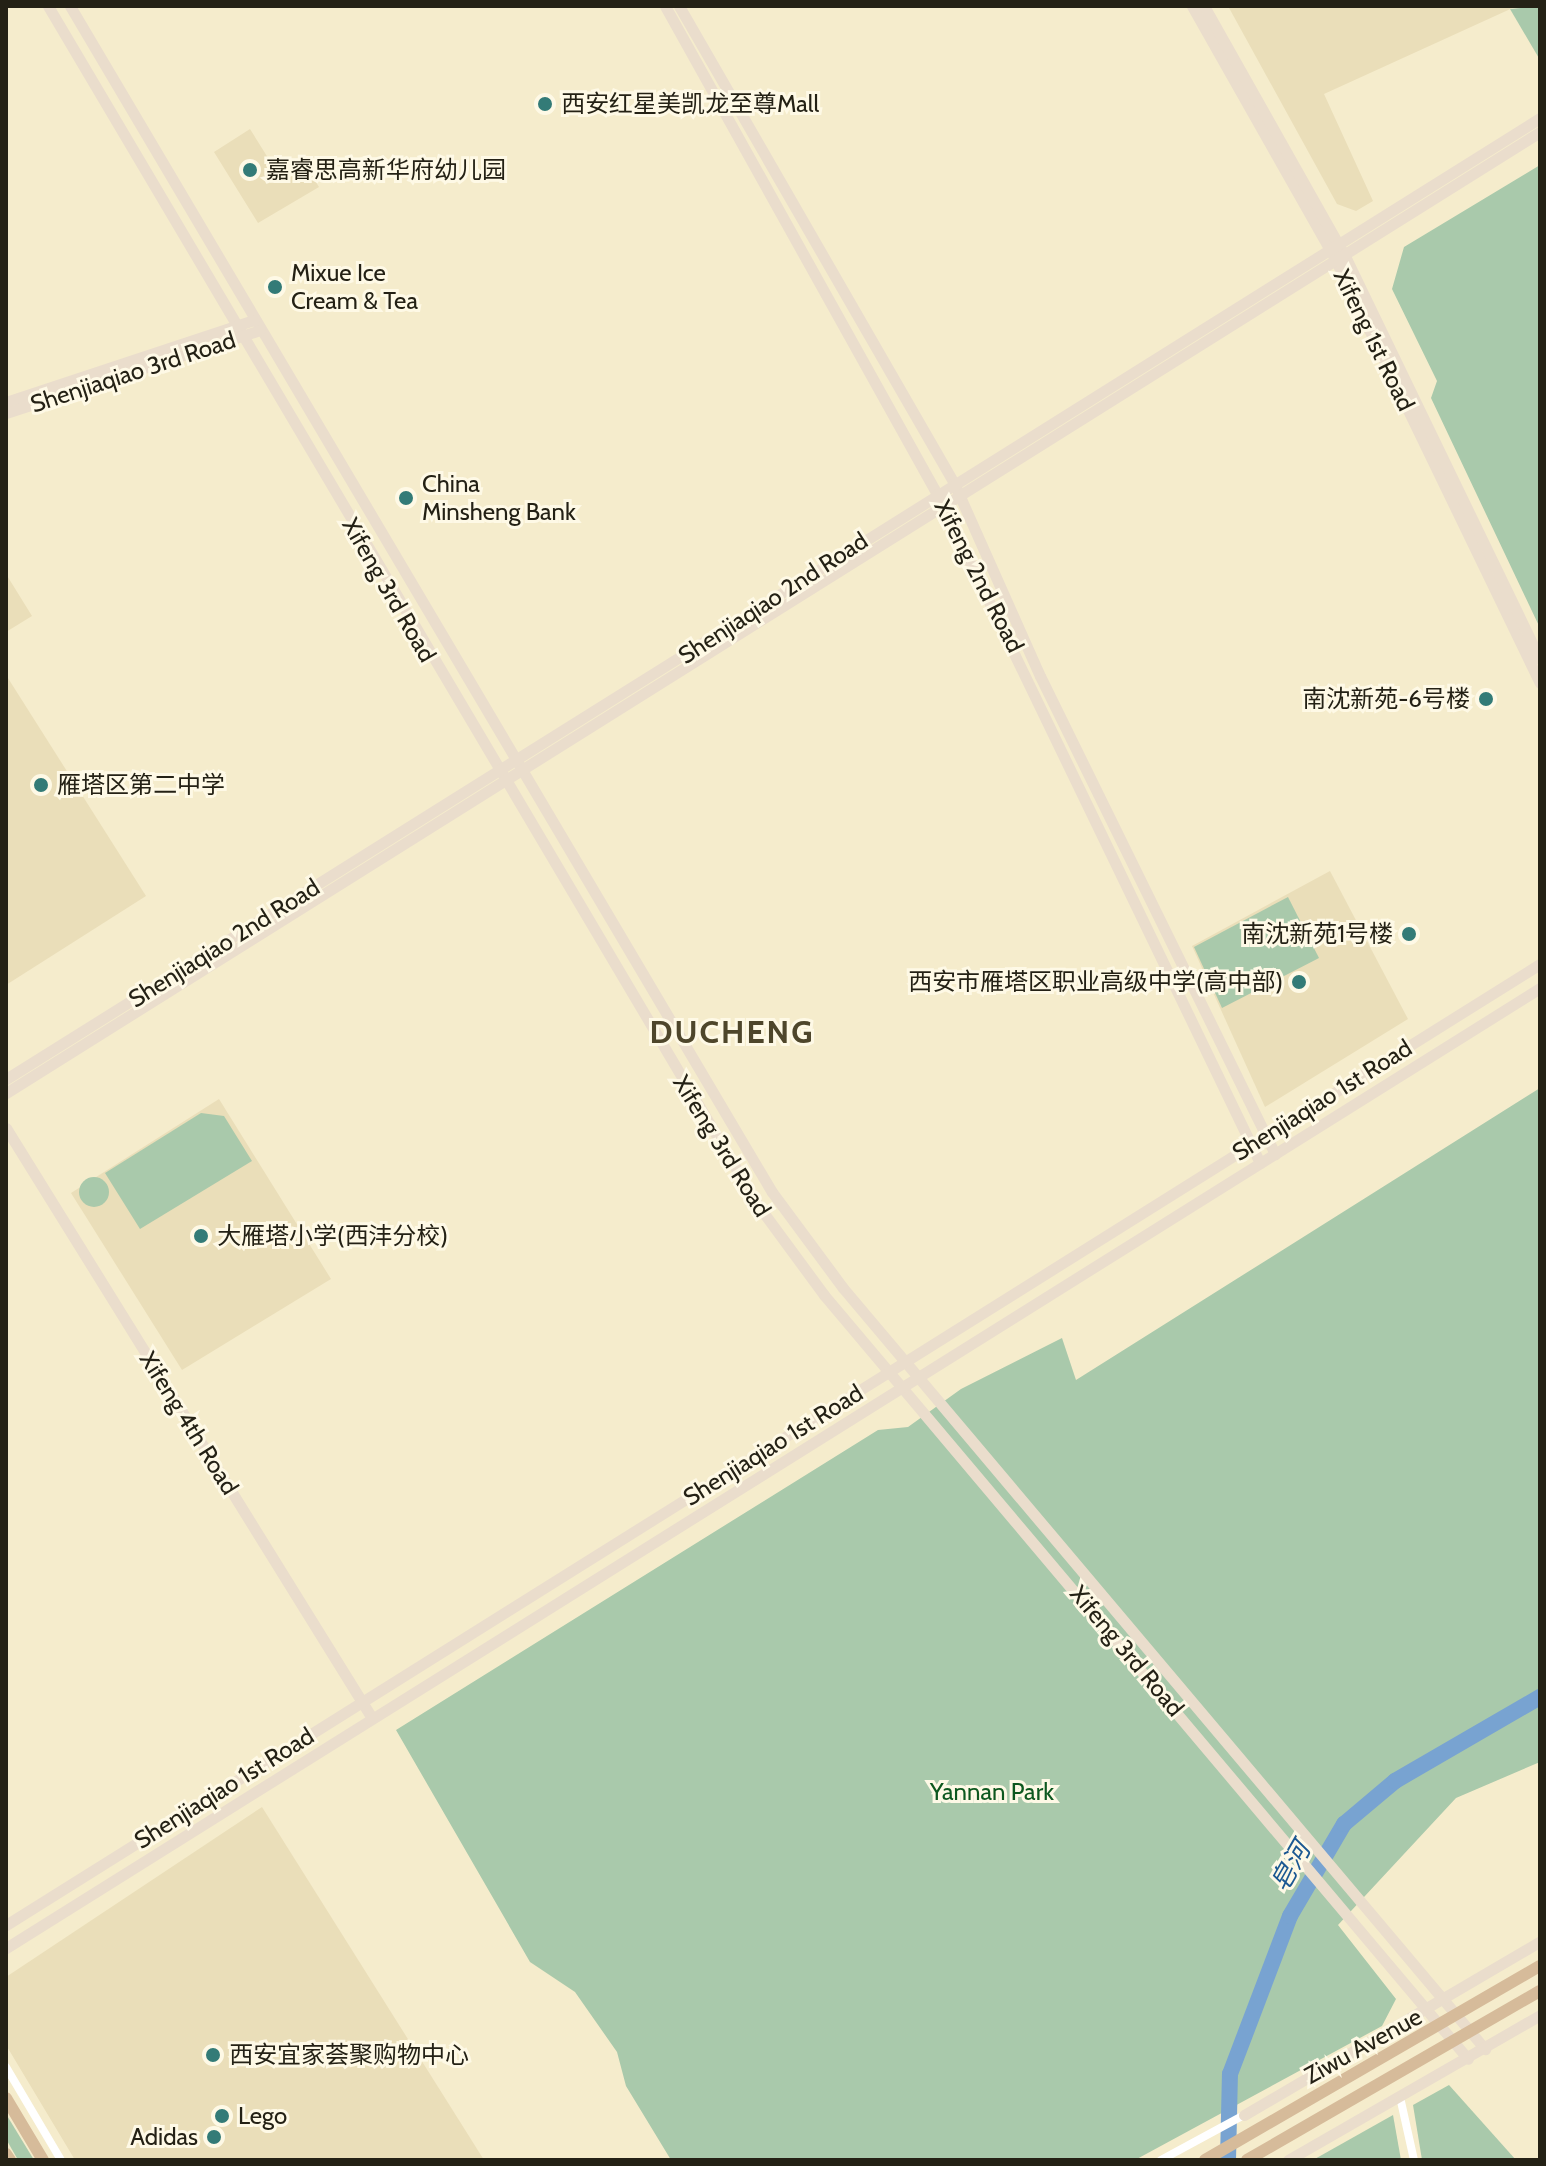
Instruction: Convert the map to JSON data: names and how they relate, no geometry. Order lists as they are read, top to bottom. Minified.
{"streets":{"main road":["Ziwu Avenue"],"street":["Xifeng 1st Road","Shenjiaqiao 3rd Road","Xifeng 2nd Road","Xifeng 3rd Road","Shenjiaqiao 2nd Road","Shenjiaqiao 1st Road","Xifeng 4th Road"]},"crossings":[["Xifeng 1st Road","Shenjiaqiao 2nd Road"],["Shenjiaqiao 3rd Road","Xifeng 3rd Road"],["Xifeng 2nd Road","Shenjiaqiao 2nd Road"],["Xifeng 2nd Road","Shenjiaqiao 1st Road"],["Xifeng 3rd Road","Shenjiaqiao 2nd Road"],["Xifeng 3rd Road","Shenjiaqiao 1st Road"],["Xifeng 3rd Road","Ziwu Avenue"],["Shenjiaqiao 1st Road","Xifeng 4th Road"]],"districts":["DUCHENG"],"water":["皂河"],"parks":["Yannan Park"],"places":["西安红星美凯龙至尊Mall","嘉睿思高新华府幼儿园","Mixue Ice Cream & Tea","China Minsheng Bank","南沈新苑-6号楼","雁塔区第二中学","南沈新苑1号楼","西安市雁塔区职业高级中学(高中部)","大雁塔小学(西沣分校)","西安宜家荟聚购物中心","Lego","Adidas"]}
